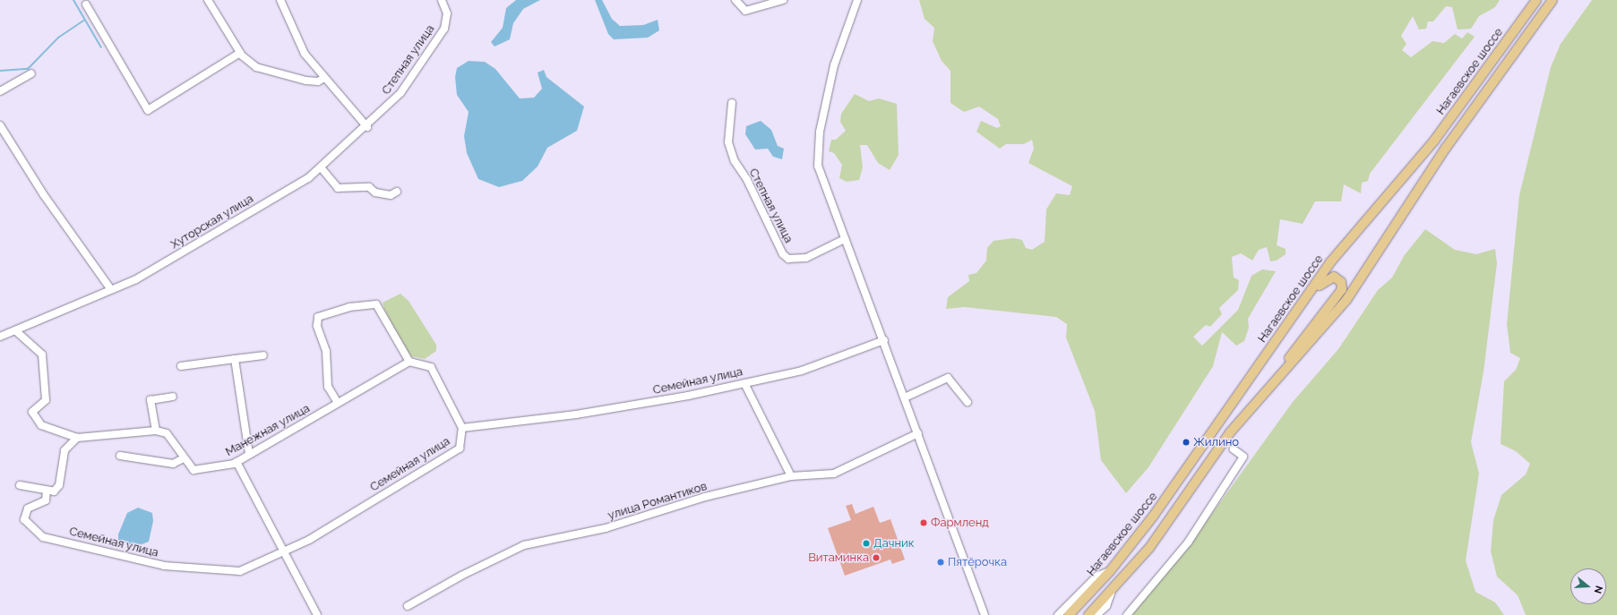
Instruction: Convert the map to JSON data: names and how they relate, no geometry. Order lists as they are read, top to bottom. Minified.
{"streets":{"main road":["Нагаевское шоссе"],"street":["Степная улица","Хуторская улица","Семейная улица","Манежная улица","улица Романтиков"]},"crossings":[["Степная улица","Хуторская улица"]],"places":["Жилино","Фармленд","Дачник","Витаминка","Пятёрочка"],"north":"right"}
